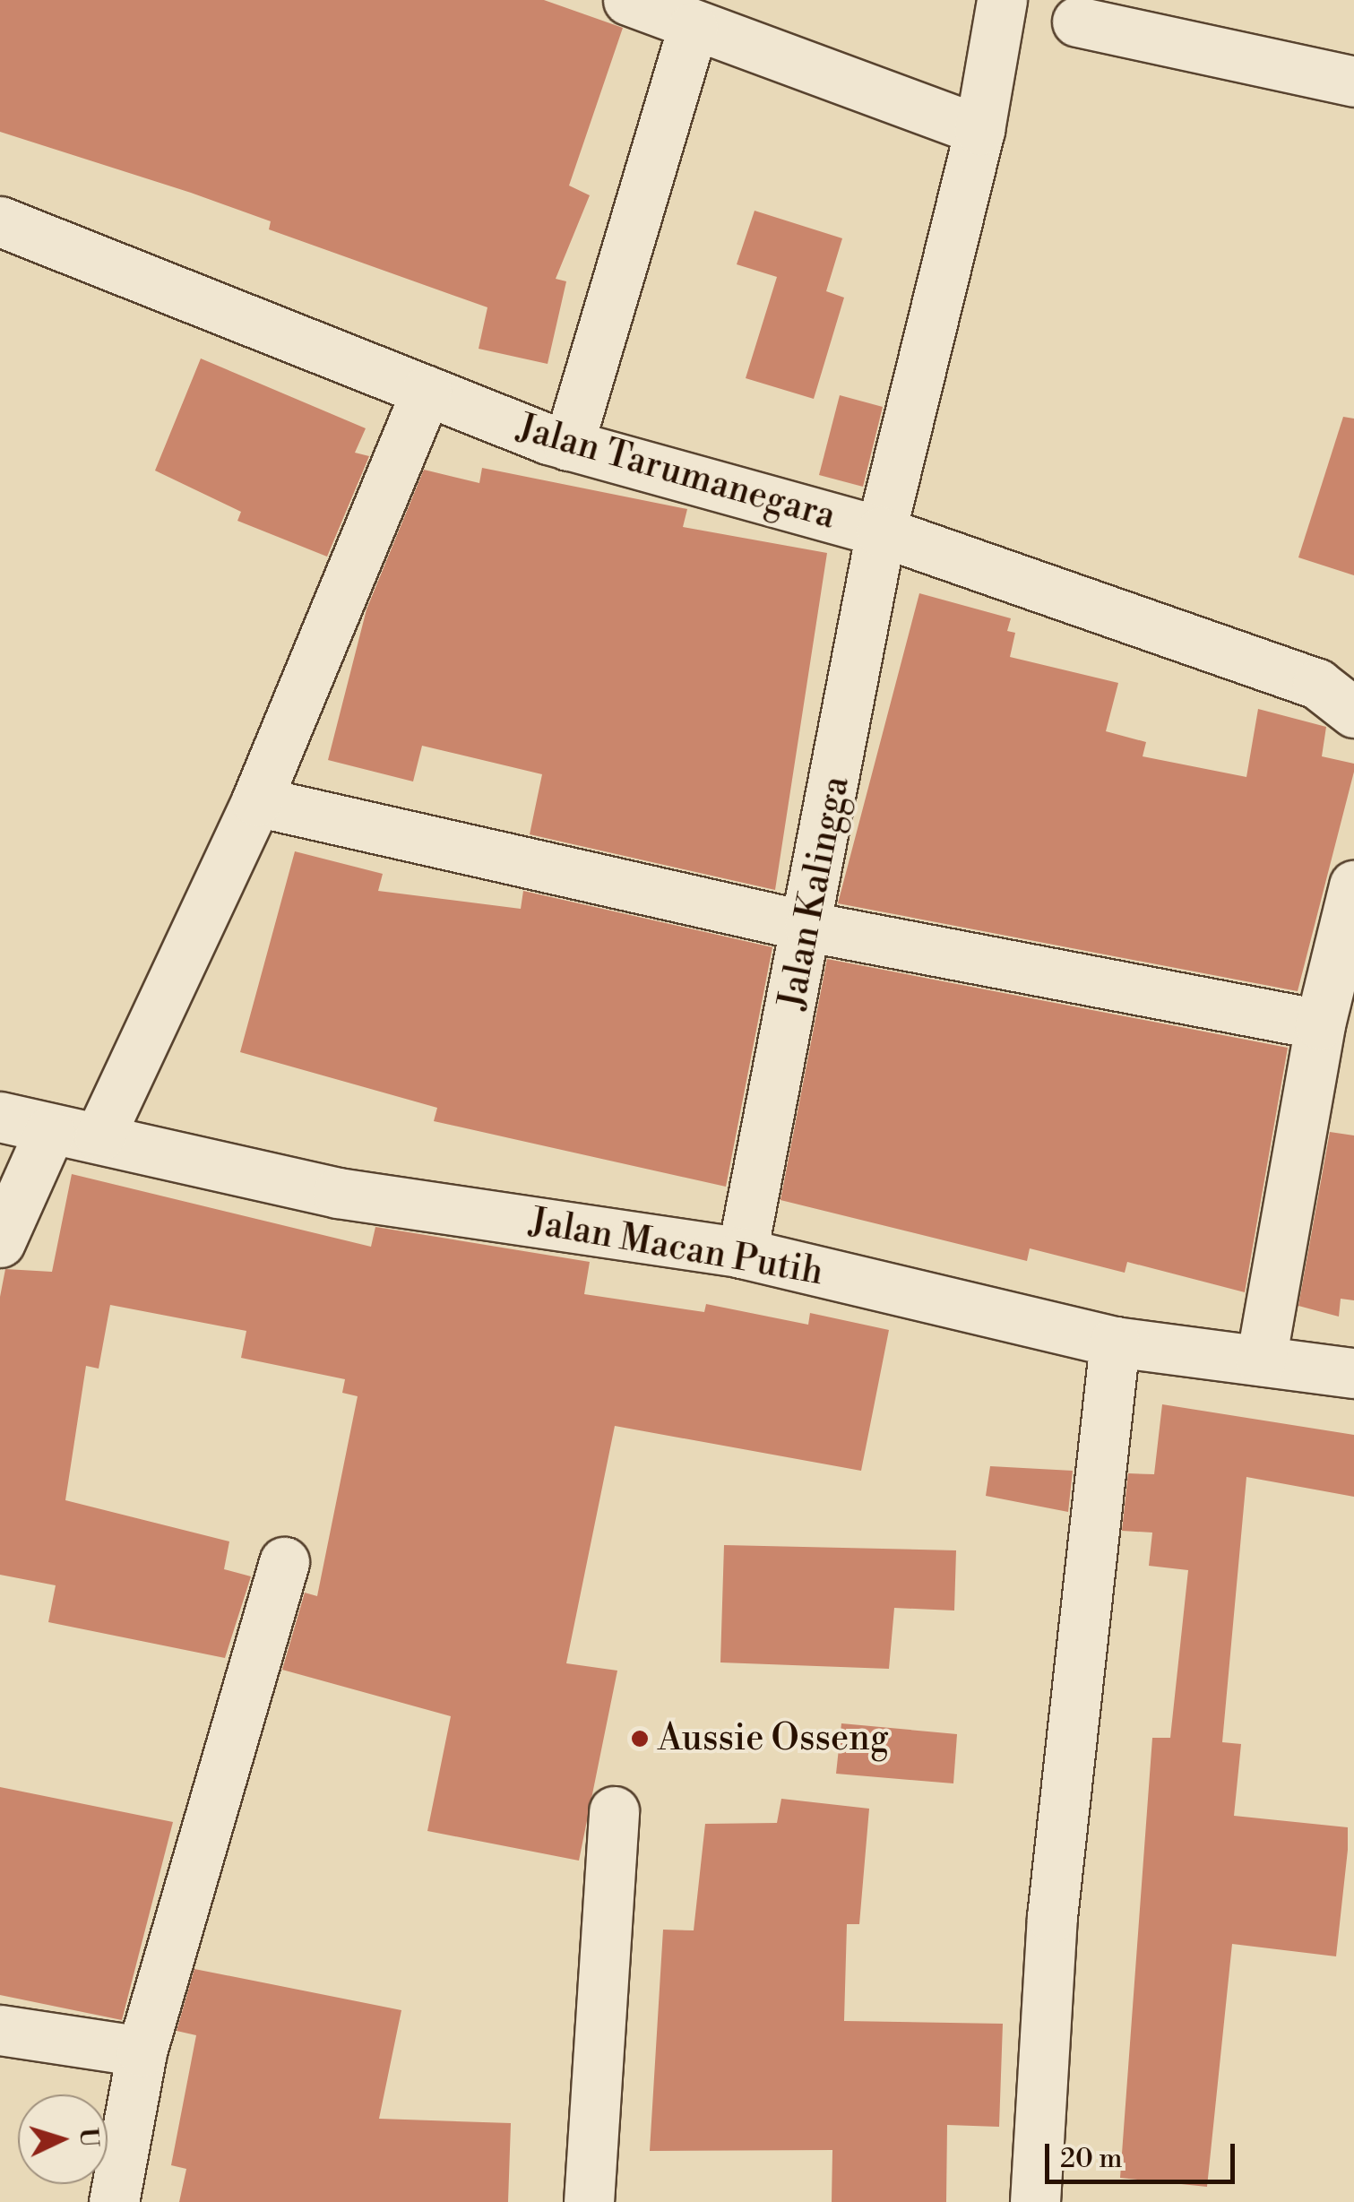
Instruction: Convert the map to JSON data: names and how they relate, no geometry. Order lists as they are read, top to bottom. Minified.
{"streets":{"street":["Jalan Tarumanegara","Jalan Kalingga","Jalan Macan Putih"]},"crossings":[["Jalan Tarumanegara","Jalan Kalingga"],["Jalan Kalingga","Jalan Macan Putih"]],"places":["Aussie Osseng"],"scale_bar":"20 m","north":"right"}
